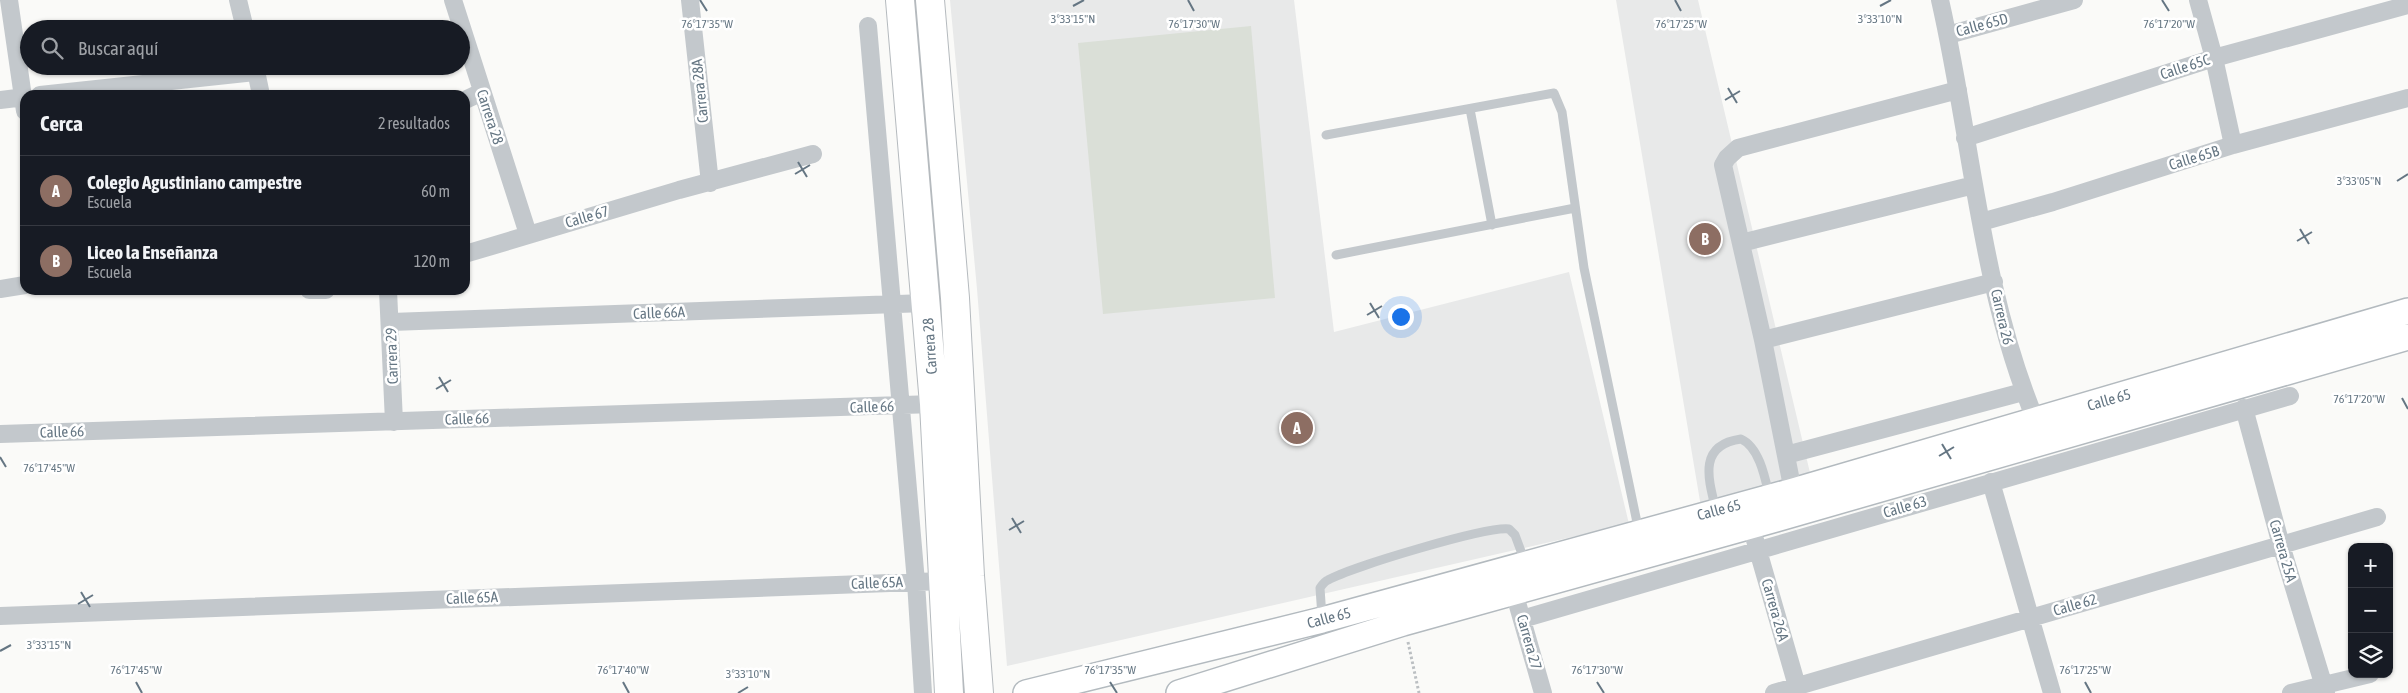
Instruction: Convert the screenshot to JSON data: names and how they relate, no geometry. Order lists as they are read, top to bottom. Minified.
{"streets":{"main road":["Carrera 28"],"street":["Calle 65D","Calle 65C","Carrera 28A","Calle 65B","Calle 67","Calle 66A","Carrera 26","Carrera 29","Calle 65","Calle 66","Calle 63","Carrera 25A","Calle 65A","Calle 62","Carrera 26A","Carrera 27"]},"crossings":[["Calle 65D","Carrera 26"],["Calle 65C","Carrera 26"],["Carrera 28A","Calle 67"],["Carrera 28","Calle 67"],["Carrera 28","Calle 66A"],["Carrera 28","Calle 66"],["Carrera 28","Calle 65A"],["Calle 65B","Carrera 26"],["Calle 66A","Carrera 29"],["Carrera 26","Calle 65"],["Carrera 29","Calle 66"],["Calle 65","Carrera 26A"],["Calle 65","Carrera 27"],["Calle 63","Carrera 25A"],["Calle 63","Carrera 26A"],["Calle 63","Carrera 27"],["Carrera 25A","Calle 62"],["Calle 62","Carrera 26A"]],"page":{"search":"Buscar aquí","heading":["Cerca","2 resultados"],"list":[{"mark":"A","name":"Colegio Agustiniano campestre","note":"Escuela","value":"60 m"},{"mark":"B","name":"Liceo la Enseñanza","note":"Escuela","value":"120 m"}],"pins":["B","A"],"map_buttons":["+","−"]},"coordinates":["3°33'15\"N","3°33'10\"N","76°17'20\"W","76°17'35\"W","76°17'30\"W","76°17'25\"W","3°33'05\"N","76°17'45\"W","76°17'40\"W"]}
